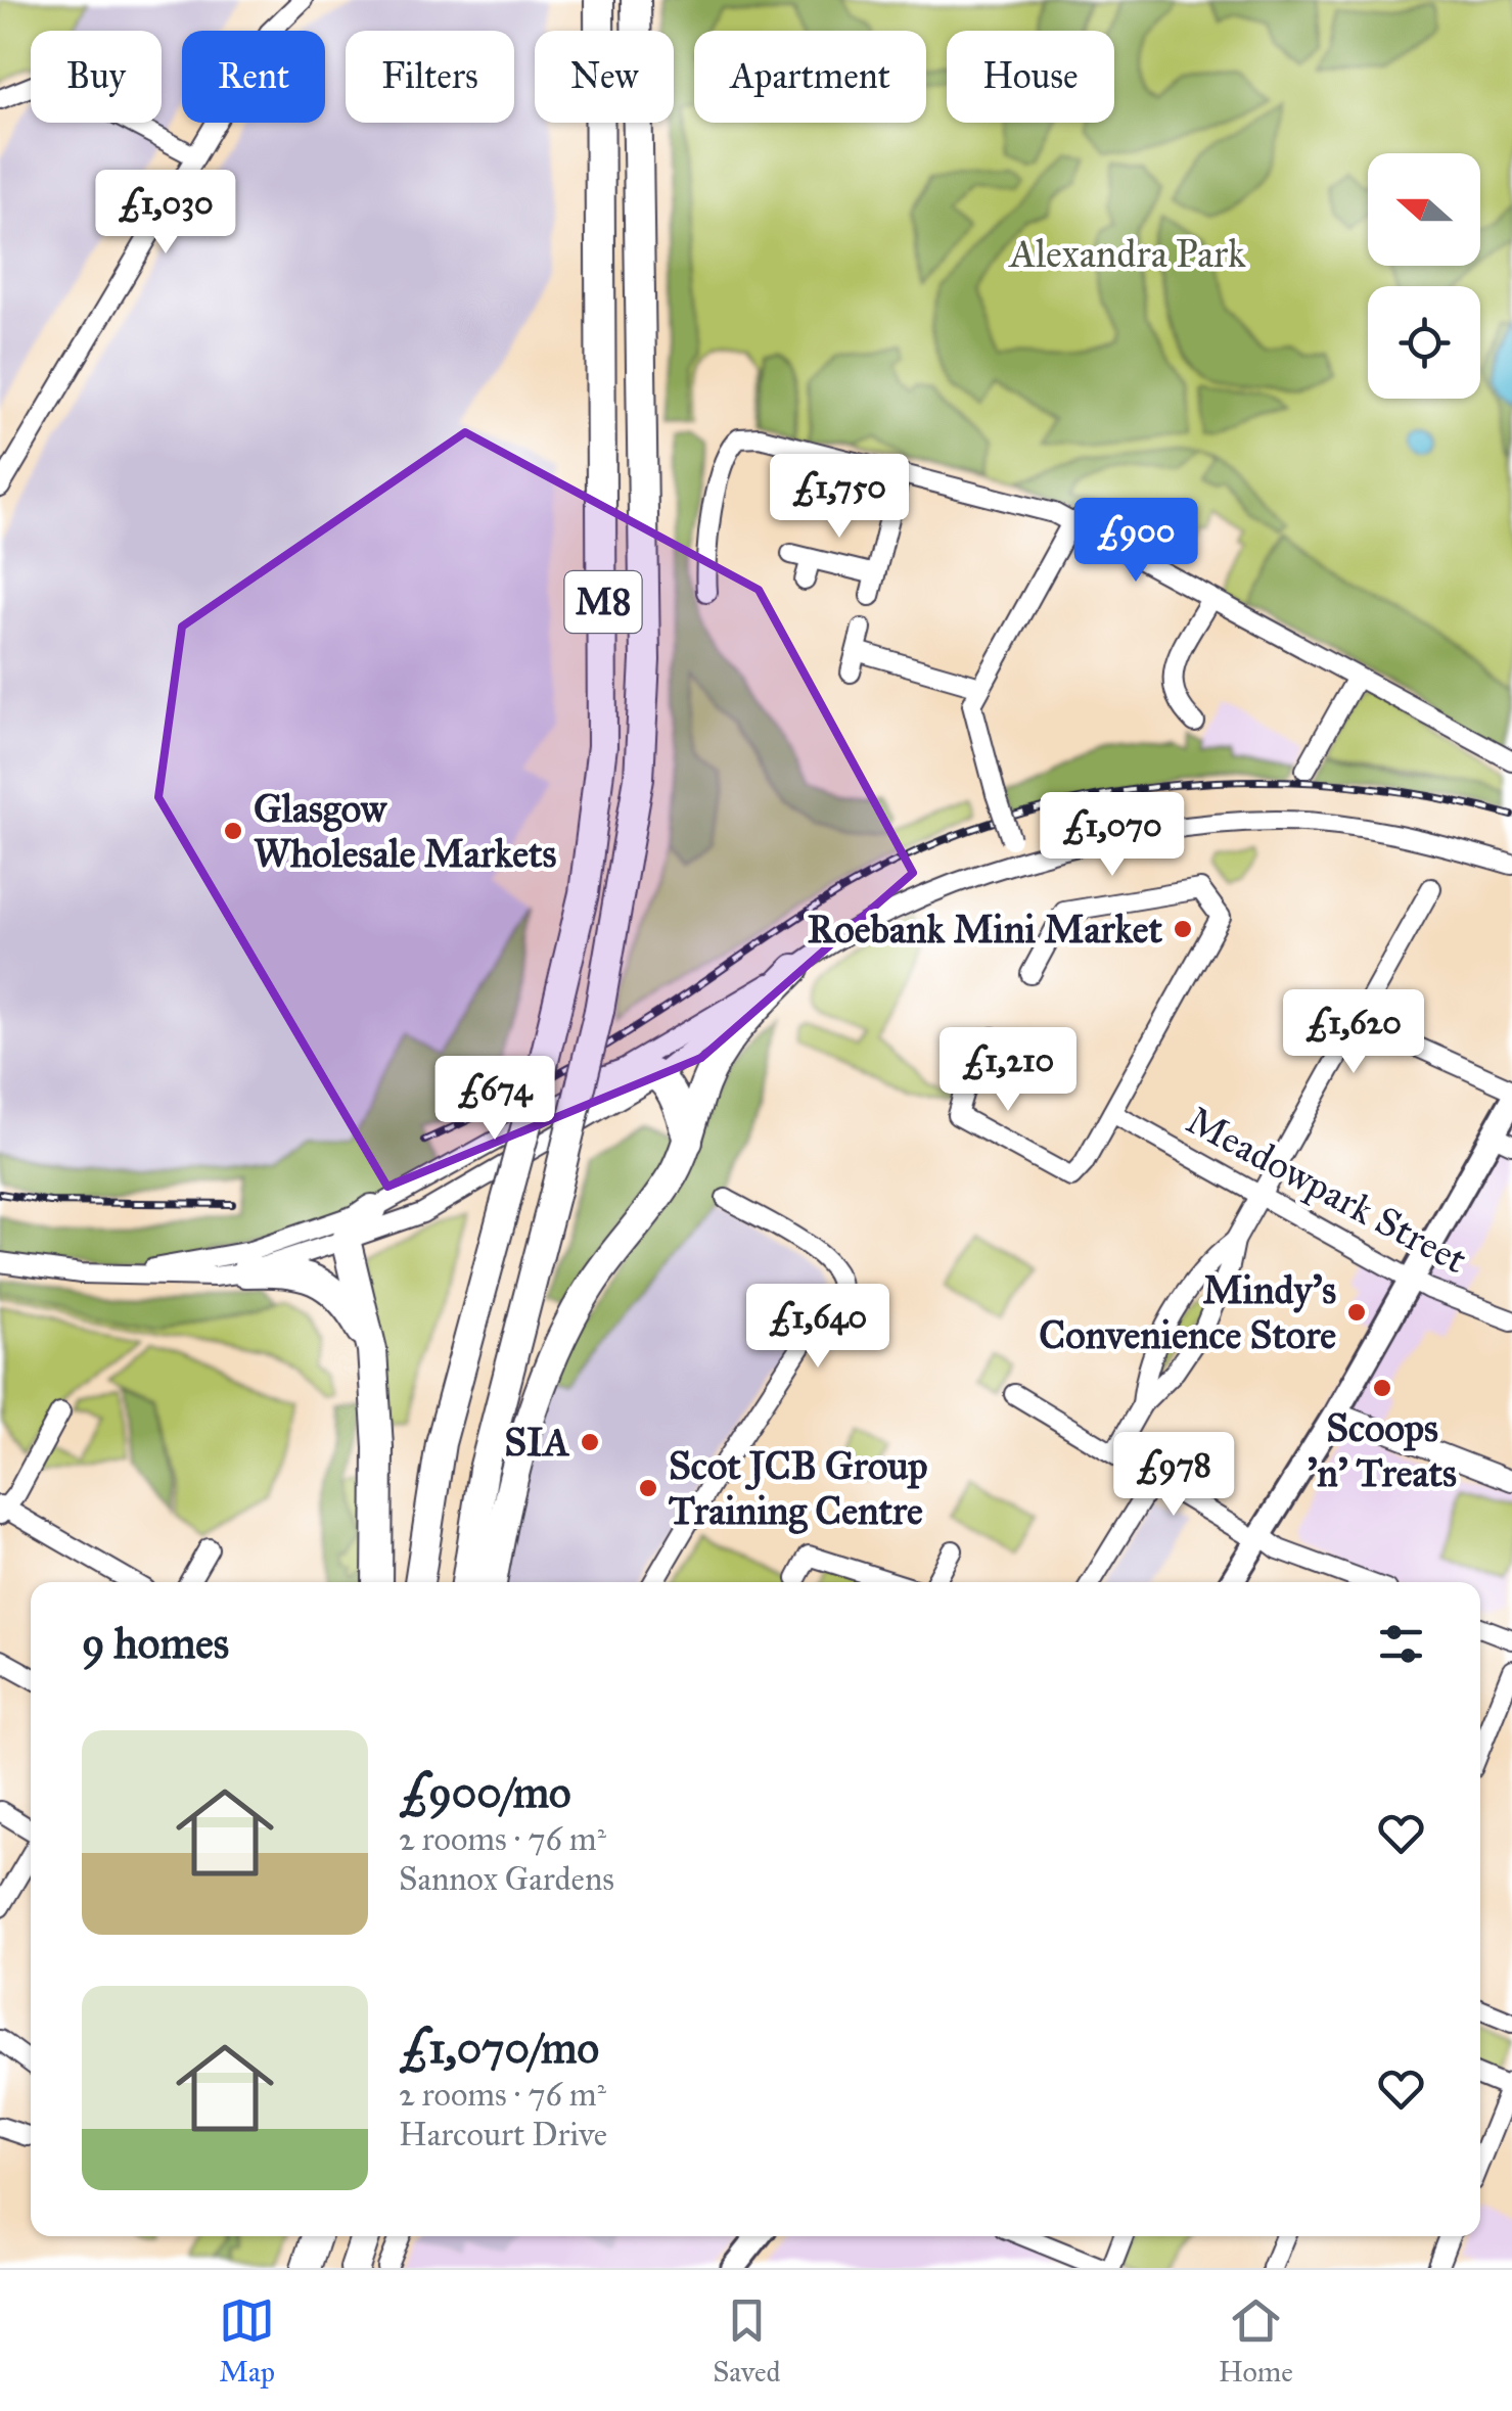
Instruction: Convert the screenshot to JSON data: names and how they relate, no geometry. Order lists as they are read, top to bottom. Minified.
{"streets":{"highway":["M8"],"street":["Meadowpark Street"]},"parks":["Alexandra Park"],"places":["Glasgow Wholesale Markets","Roebank Mini Market","Mindy's Convenience Store","Scoops 'n' Treats","SIA","Scot JCB Group Training Centre"],"north":"left","page":{"chip":["Buy","Rent","Filters","New","Apartment","House"],"price":["£1,030","£1,750","£900","£1,070","£1,620","£1,210","£674","£1,640","£978"],"heading":"9 homes","list":[{"name":"£900/mo","note":"2 rooms · 76 m² · Sannox Gardens"},{"name":"£1,070/mo","note":"2 rooms · 76 m² · Harcourt Drive"}],"tabs":["Map","Saved","Home"]}}
